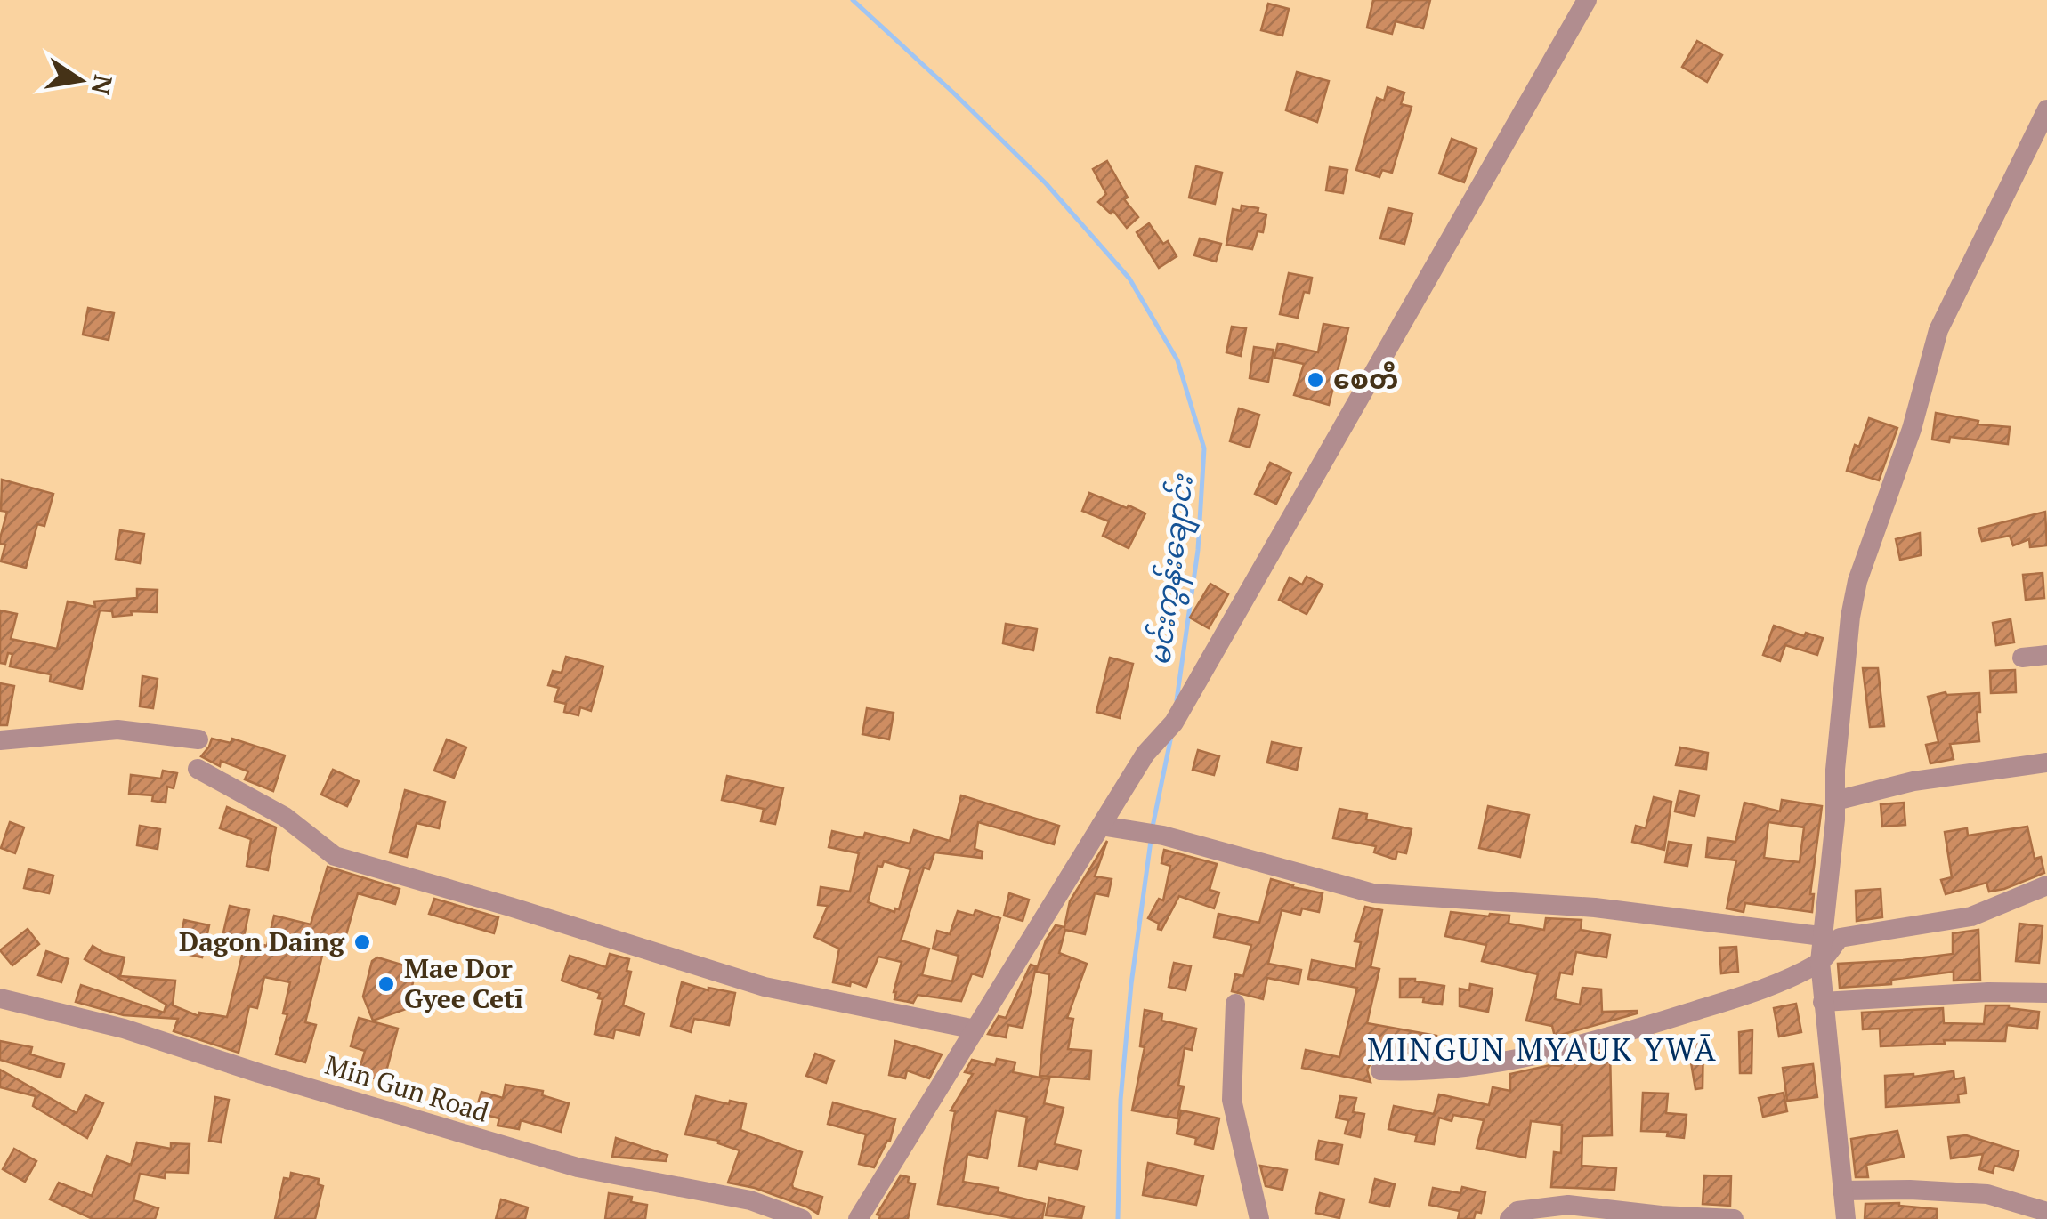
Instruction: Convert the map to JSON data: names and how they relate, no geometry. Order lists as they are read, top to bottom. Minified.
{"streets":{"street":["Min Gun Road"]},"districts":["MINGUN MYAUK YWĀ"],"water":["မင်းကွန်းချောင်း"],"places":["စေတီ","Dagon Daing","Mae Dor Gyee Cetī"],"north":"right"}
